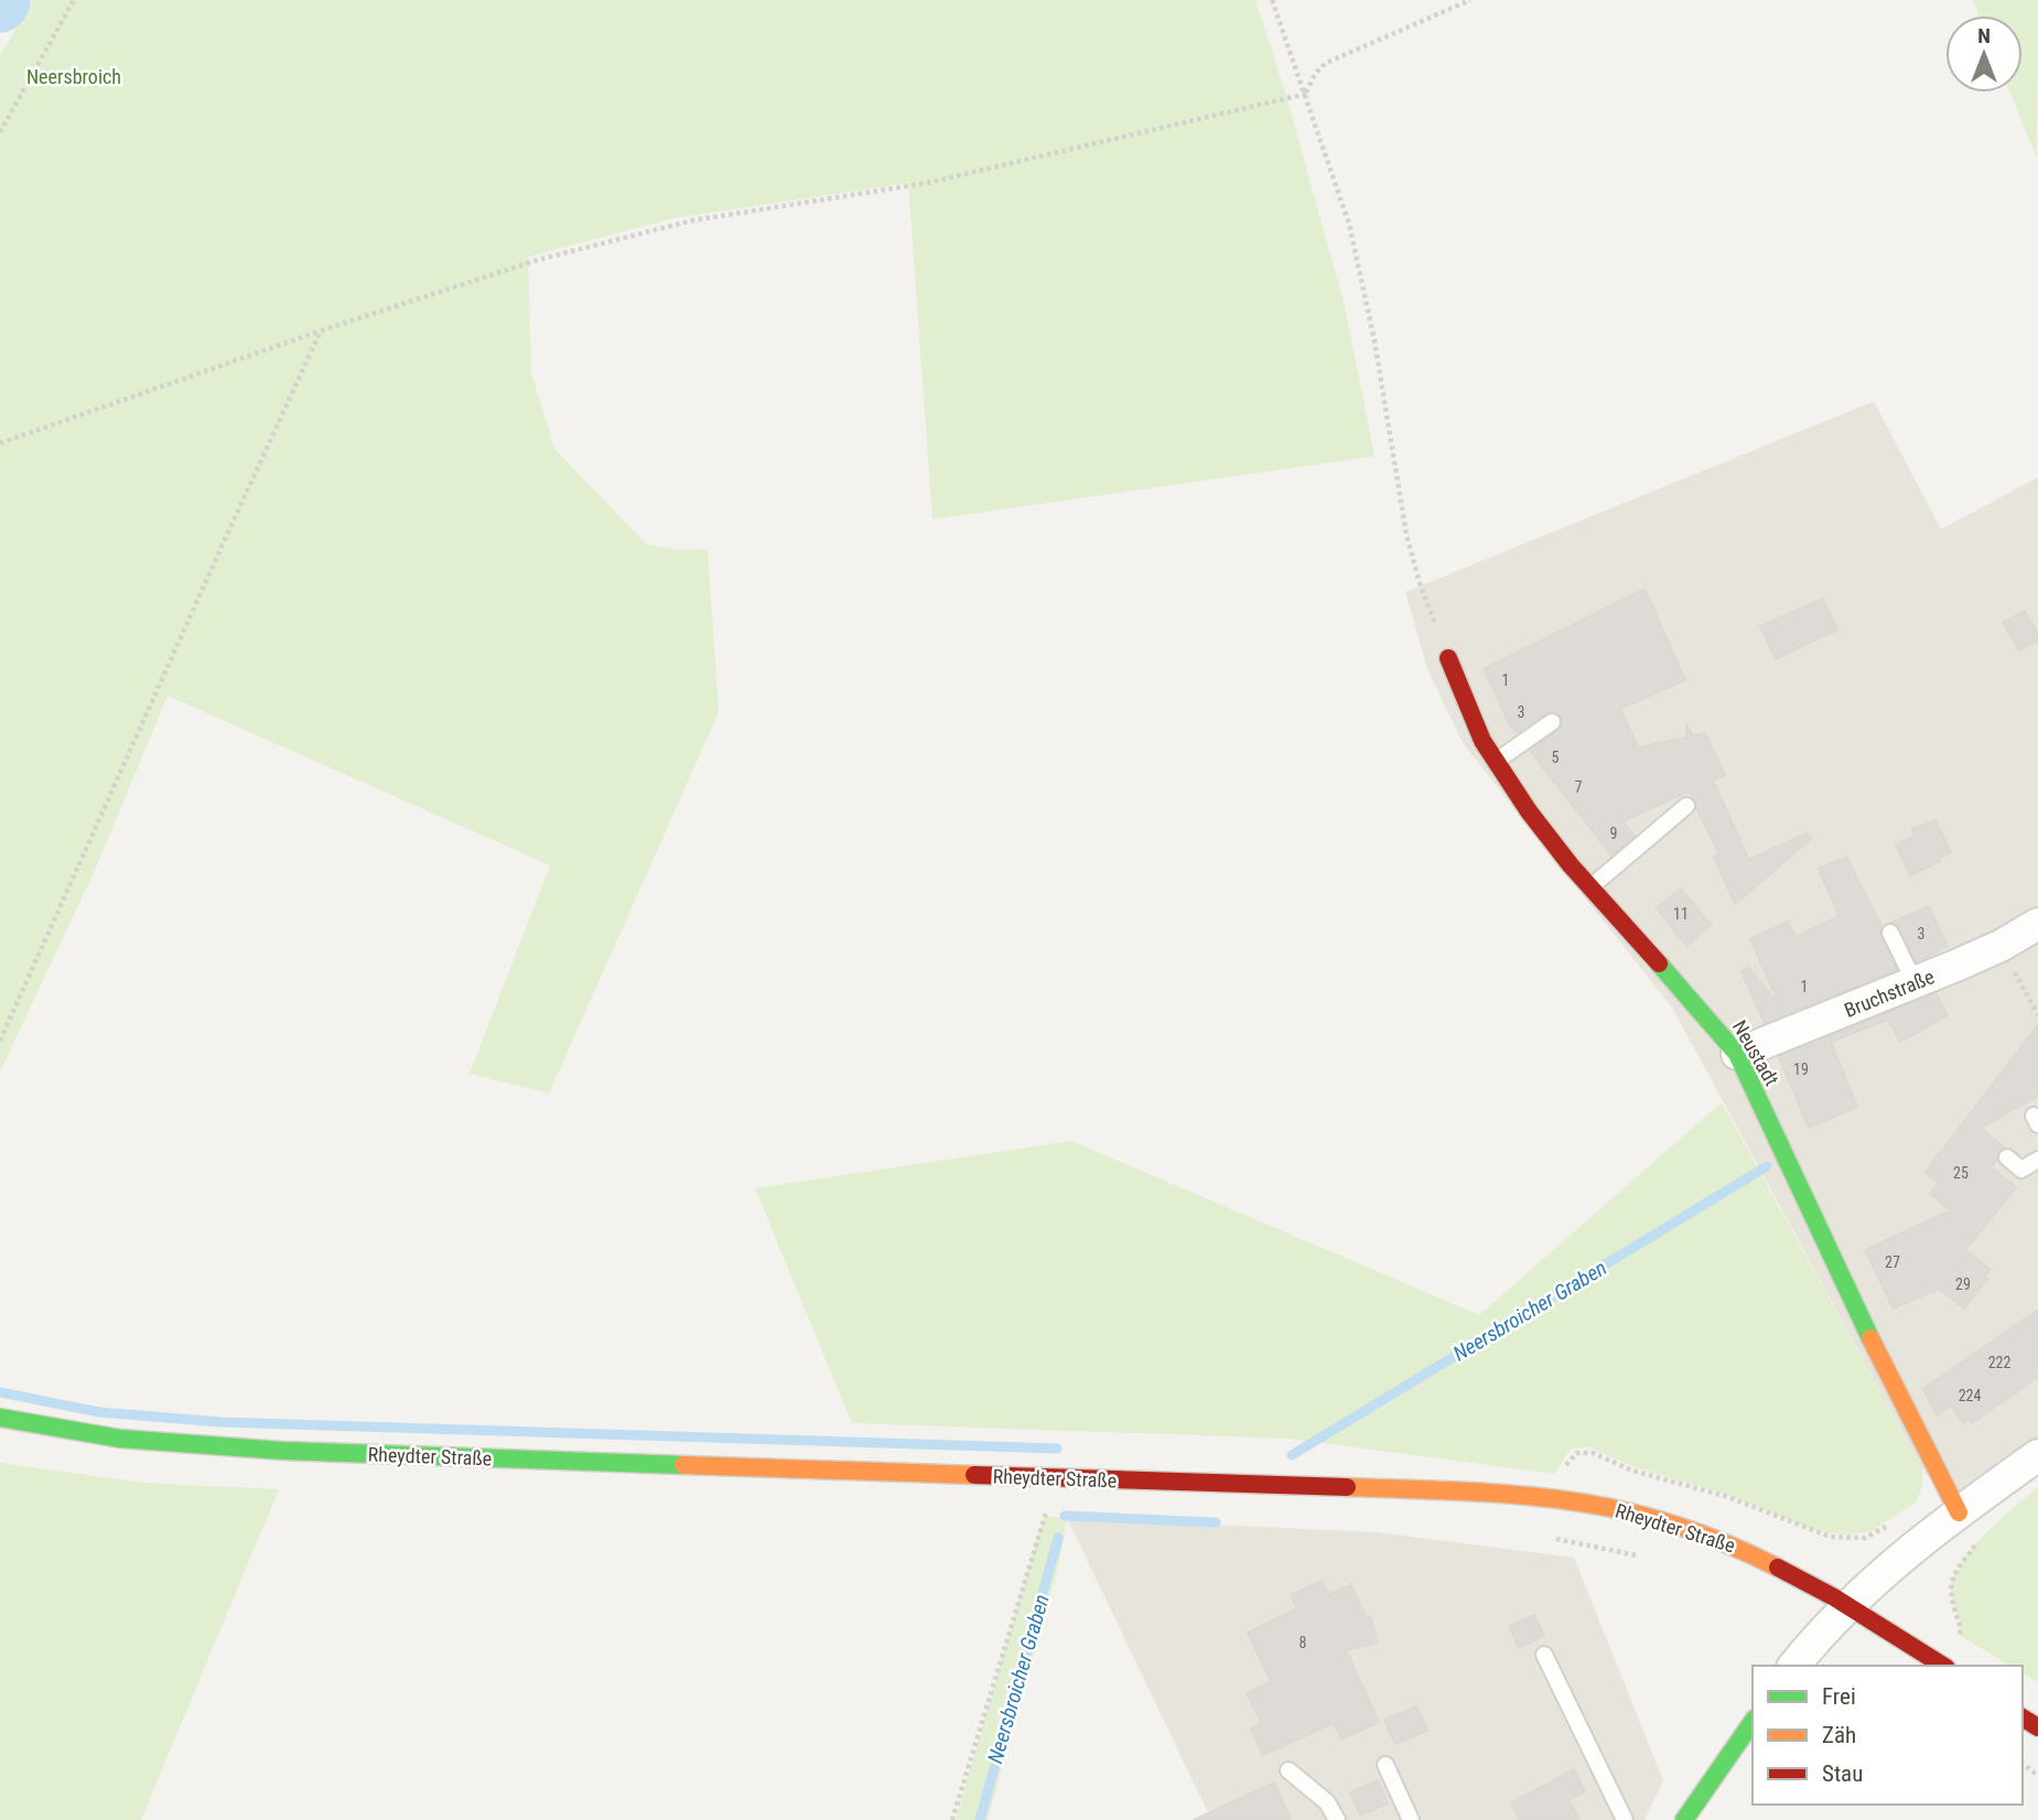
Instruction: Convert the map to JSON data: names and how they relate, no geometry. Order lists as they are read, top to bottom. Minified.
{"streets":{"main road":["Neustadt","Rheydter Straße"],"street":["Bruchstraße"]},"crossings":[["Bruchstraße","Neustadt"]],"water":["Neersbroicher Graben"],"parks":["Neersbroich"],"house_numbers":["1","3","5","7","9","11","3","1","19","25","27","29","222","224","8"],"legend":["Frei","Zäh","Stau"],"north":"top"}
